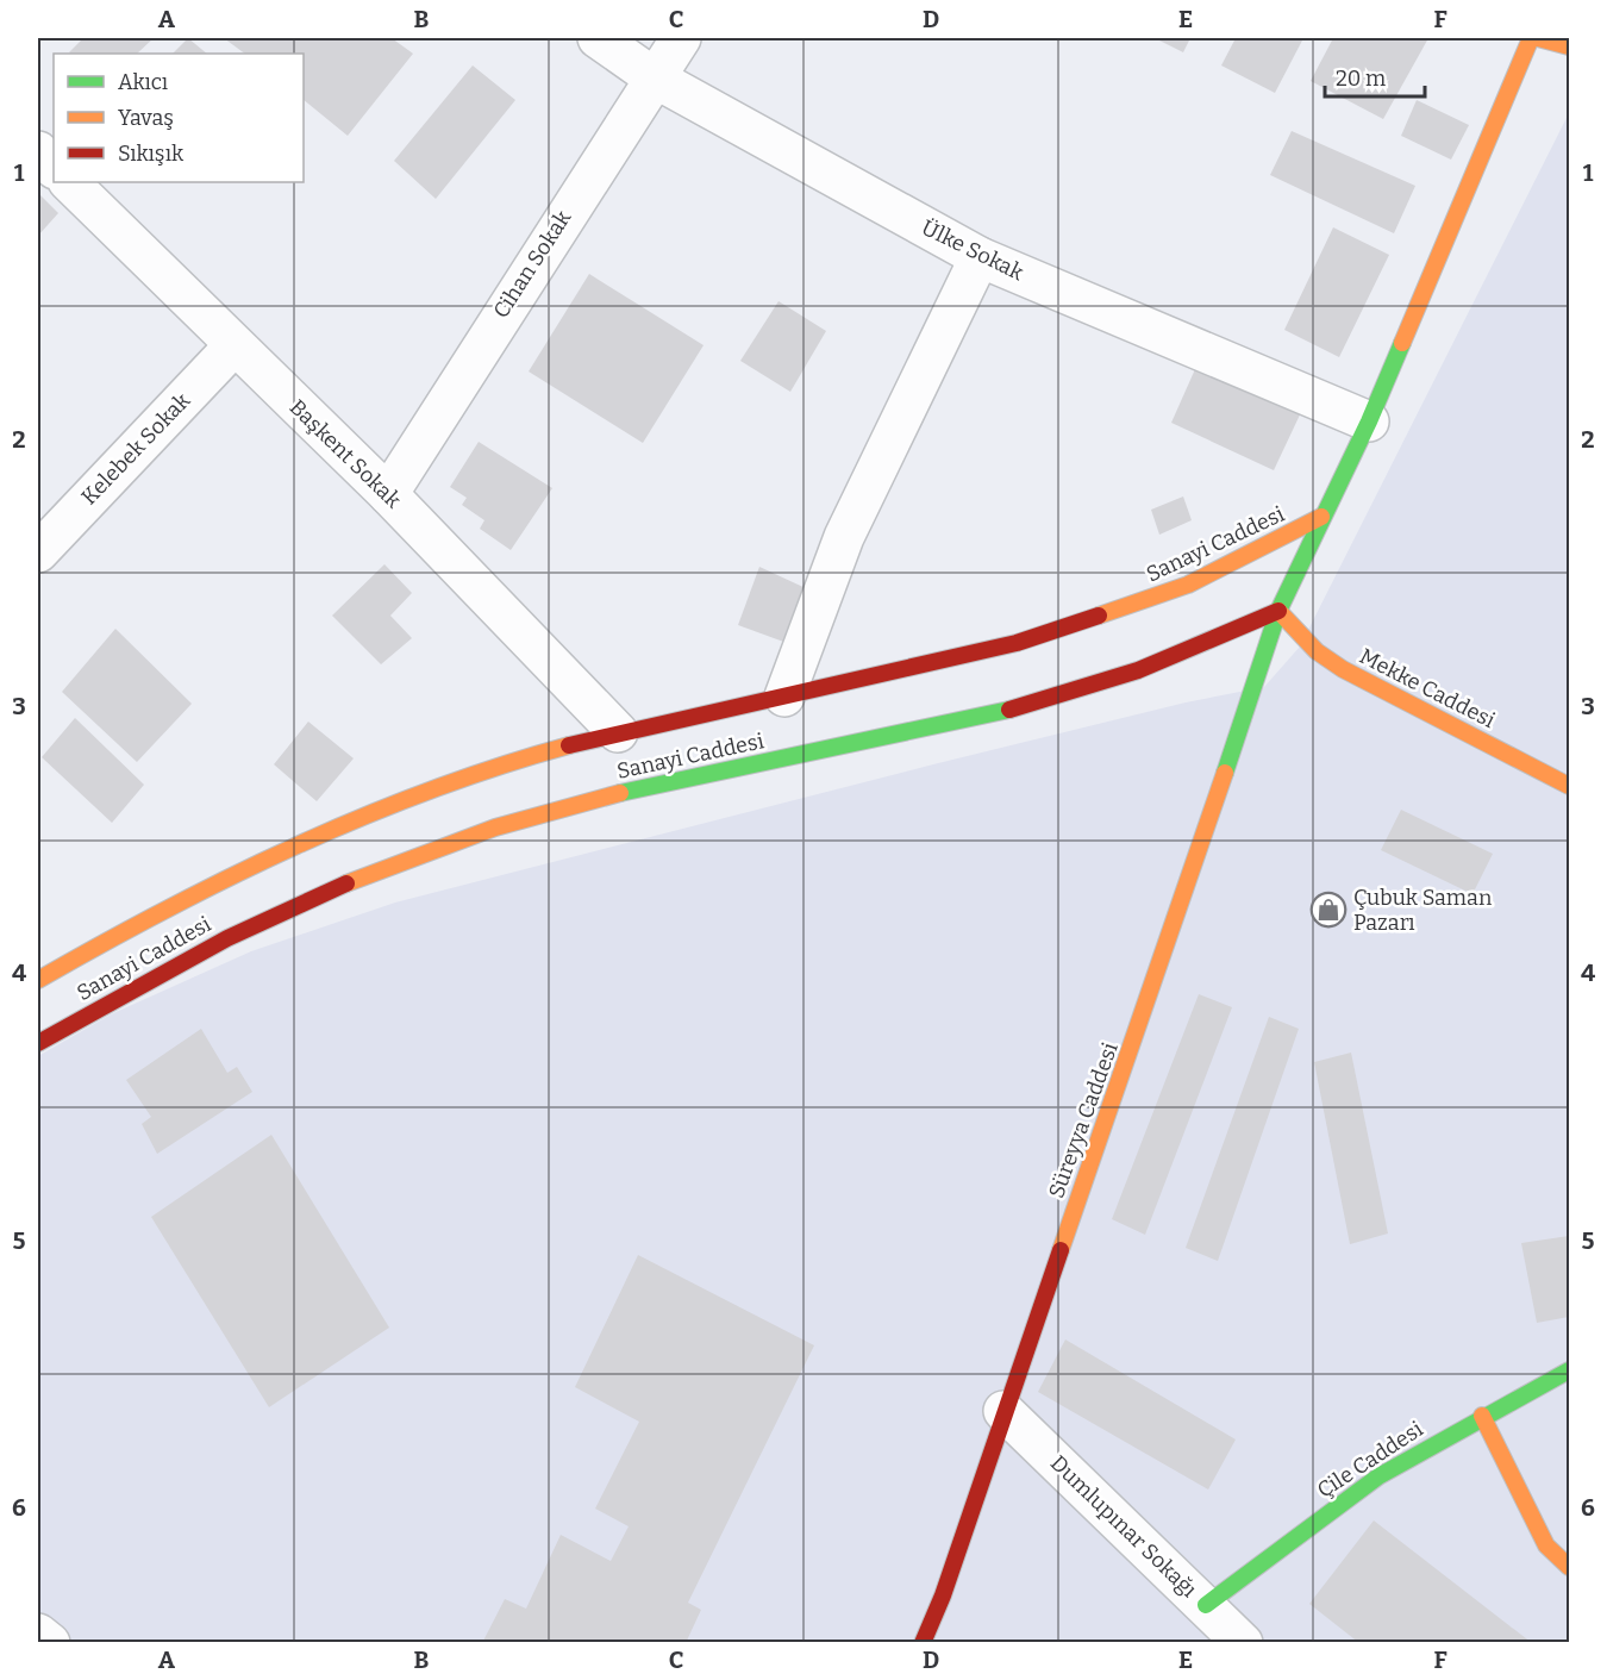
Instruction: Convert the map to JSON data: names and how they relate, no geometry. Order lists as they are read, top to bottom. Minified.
{"streets":{"main road":["Sanayi Caddesi","Mekke Caddesi","Süreyya Caddesi","Çile Caddesi"],"street":["Ülke Sokak","Cihan Sokak","Kelebek Sokak","Başkent Sokak","Dumlupınar Sokağı"]},"crossings":[["Ülke Sokak","Cihan Sokak"],["Ülke Sokak","Sanayi Caddesi"],["Cihan Sokak","Başkent Sokak"],["Kelebek Sokak","Başkent Sokak"],["Başkent Sokak","Sanayi Caddesi"],["Sanayi Caddesi","Mekke Caddesi"],["Sanayi Caddesi","Süreyya Caddesi"],["Mekke Caddesi","Süreyya Caddesi"],["Süreyya Caddesi","Dumlupınar Sokağı"],["Çile Caddesi","Dumlupınar Sokağı"]],"places":{"shop":["Çubuk Saman Pazarı"]},"legend":["Akıcı","Yavaş","Sıkışık"],"scale_bar":"20 m","grid":{"columns":["A","B","C","D","E","F"],"rows":["1","2","3","4","5","6"]}}
